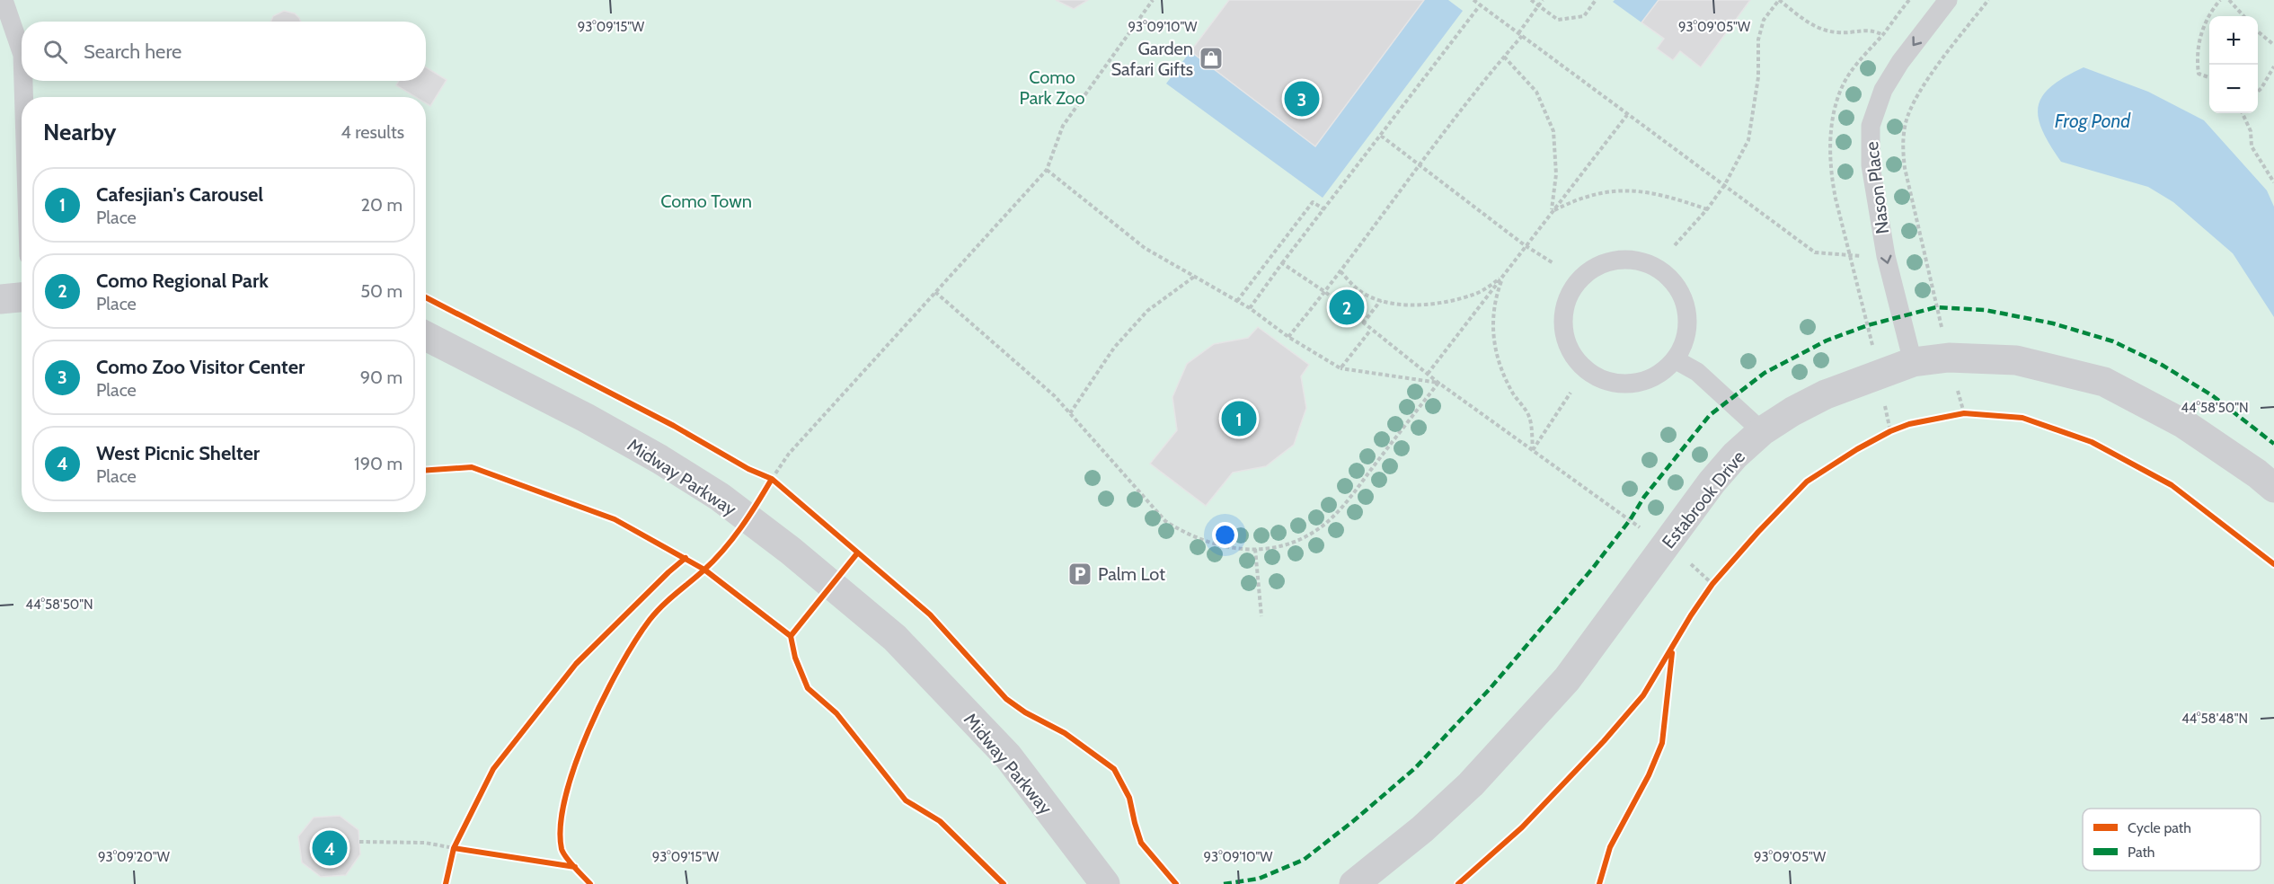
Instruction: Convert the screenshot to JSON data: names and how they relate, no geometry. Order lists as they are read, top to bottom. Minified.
{"streets":{"street":["Midway Parkway","Estabrook Drive"],"lane":["Nason Place"]},"crossings":[["Nason Place","Estabrook Drive"]],"one_way":["Nason Place"],"water":["Frog Pond"],"parks":["Como Park Zoo","Como Town"],"places":{"shop":["Garden Safari Gifts"],"parking":["Palm Lot"]},"legend":["Cycle path","Path"],"page":{"map_buttons":["+","−"],"search":"Search here","pins":["3","2","1","4"],"heading":["Nearby","4 results"],"list":[{"mark":"1","name":"Cafesjian's Carousel","note":"Place","value":"20 m"},{"mark":"2","name":"Como Regional Park","note":"Place","value":"50 m"},{"mark":"3","name":"Como Zoo Visitor Center","note":"Place","value":"90 m"},{"mark":"4","name":"West Picnic Shelter","note":"Place","value":"190 m"}]},"coordinates":["93°09'15\"W","93°09'10\"W","93°09'05\"W","44°58'50\"N","44°58'48\"N","93°09'20\"W"]}
